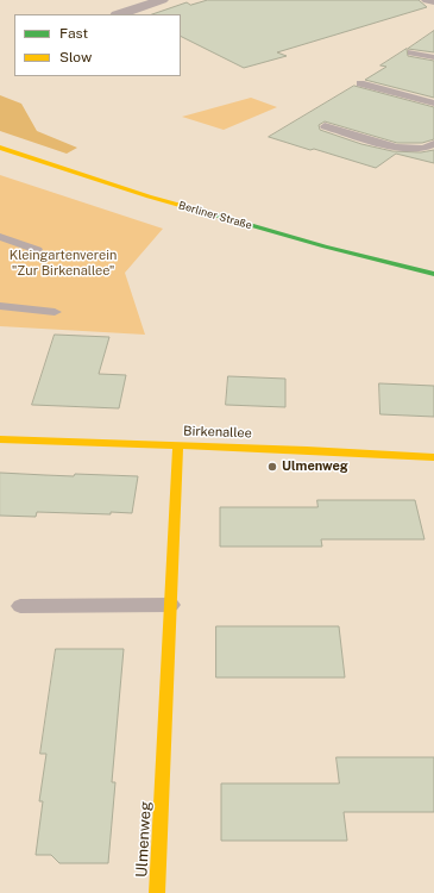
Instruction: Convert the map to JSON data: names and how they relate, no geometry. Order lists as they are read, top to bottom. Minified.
{"streets":{"main road":["Berliner Straße","Birkenallee","Ulmenweg"]},"crossings":[["Birkenallee","Ulmenweg"]],"parks":["Kleingartenverein \"Zur Birkenallee\""],"places":["Ulmenweg"],"legend":["Fast","Slow"]}
